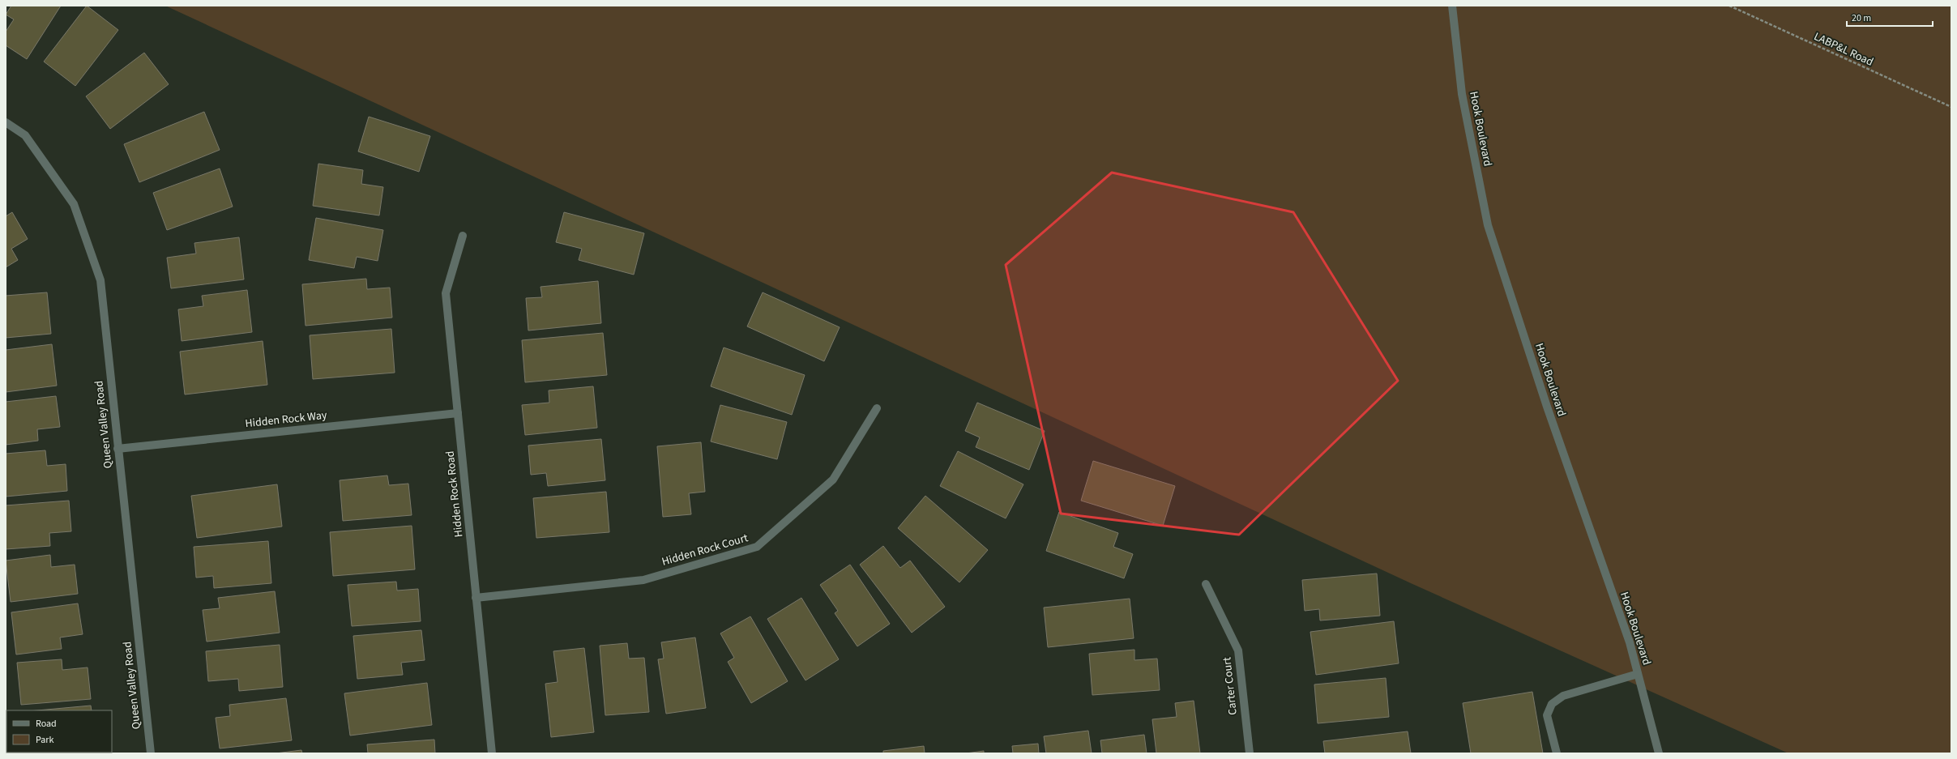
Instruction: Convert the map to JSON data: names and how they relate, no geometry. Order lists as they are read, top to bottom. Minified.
{"streets":{"street":["Hook Boulevard","Hidden Rock Way","Queen Valley Road","Hidden Rock Road","Hidden Rock Court","Carter Court"],"path":["LABP&L Road"]},"crossings":[["Hidden Rock Way","Queen Valley Road"],["Hidden Rock Way","Hidden Rock Road"],["Hidden Rock Road","Hidden Rock Court"]],"legend":["Road","Park"],"scale_bar":"20 m"}
